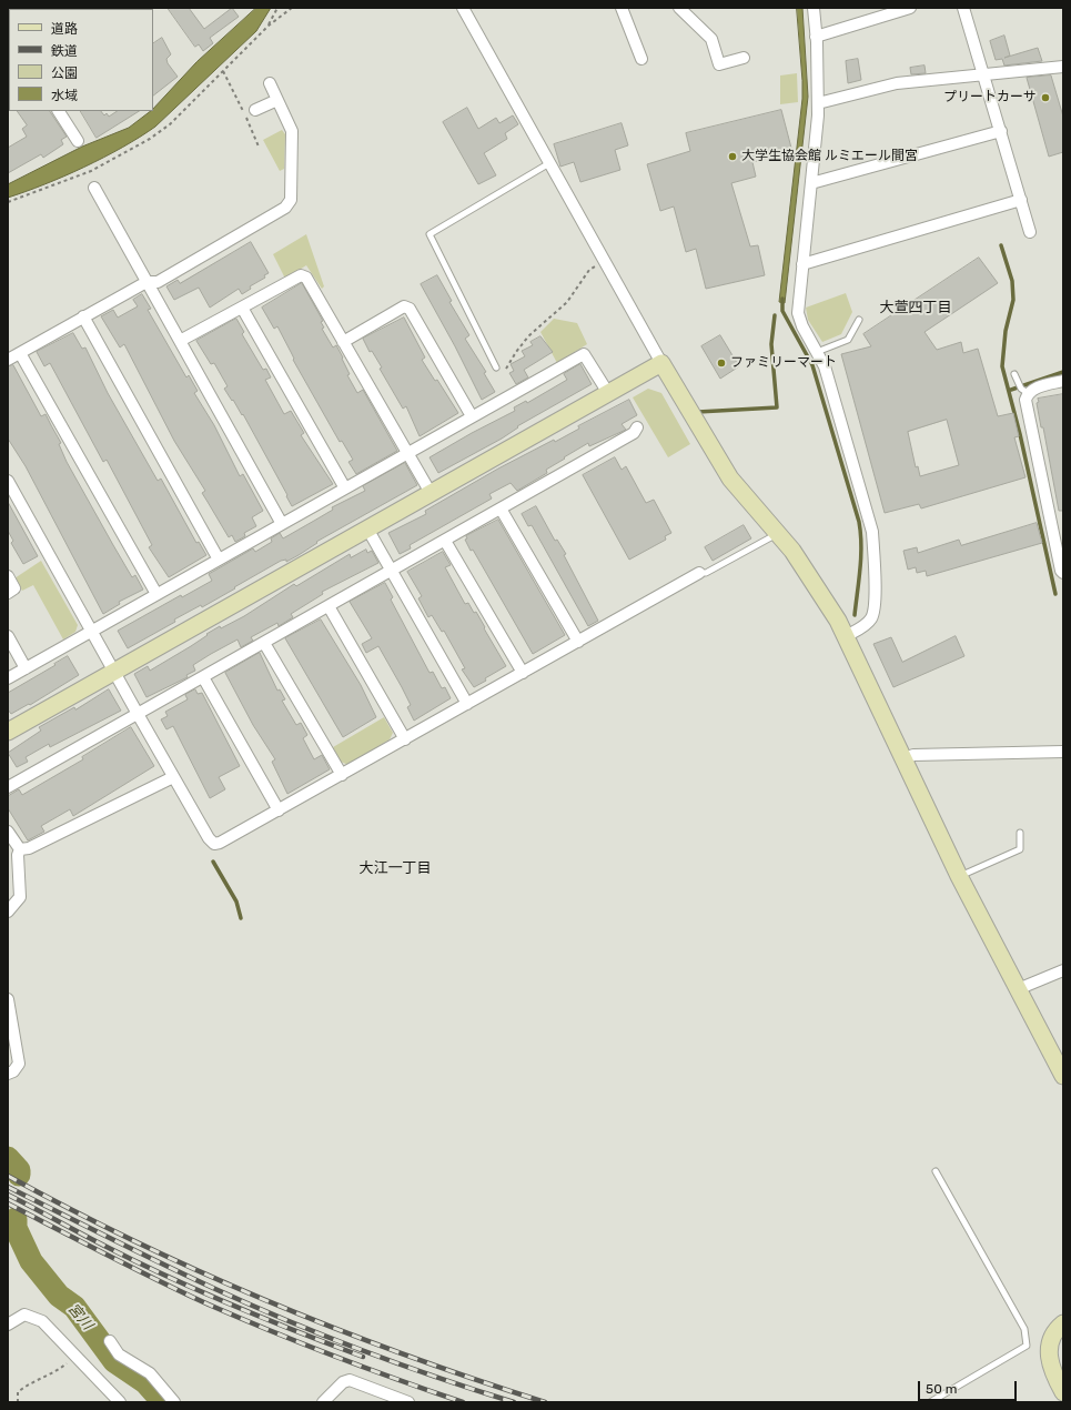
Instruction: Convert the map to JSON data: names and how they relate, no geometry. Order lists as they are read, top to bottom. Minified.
{"districts":["大萱四丁目","大江一丁目"],"water":["宮川"],"places":["プリートカーサ","大学生協会館 ルミエール間宮","ファミリーマート"],"legend":["道路","鉄道","公園","水域"],"scale_bar":"50 m"}
